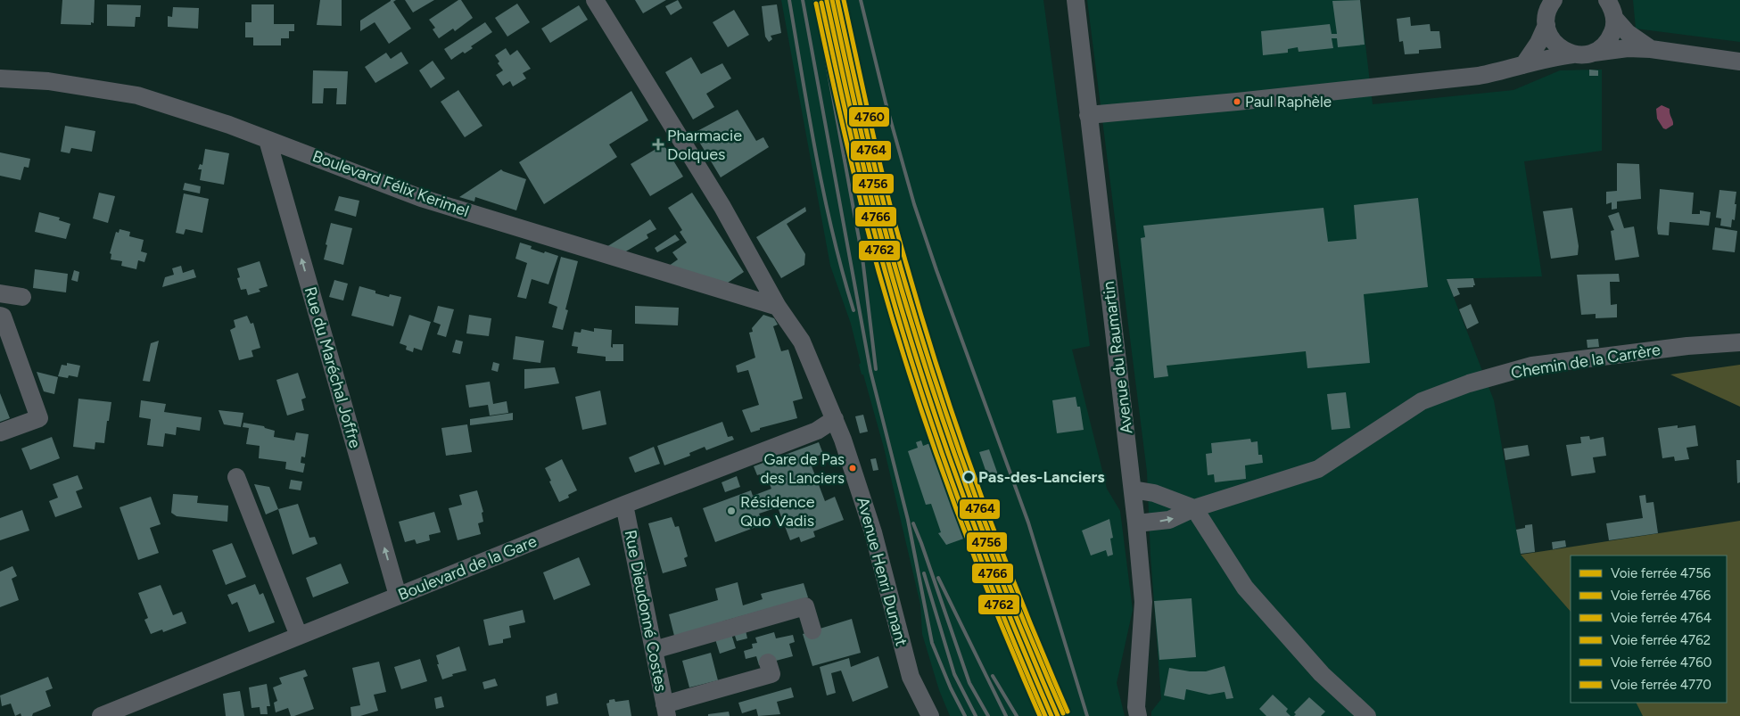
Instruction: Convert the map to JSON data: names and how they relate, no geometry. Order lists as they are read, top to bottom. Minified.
{"streets":{"street":["Boulevard Félix Kerimel","Avenue du Raumartin","Chemin de la Carrère","Rue du Maréchal Joffre","Boulevard de la Gare","Avenue Henri Dunant","Rue Dieudonné Costes"]},"crossings":[["Boulevard Félix Kerimel","Rue du Maréchal Joffre"],["Boulevard Félix Kerimel","Avenue Henri Dunant"],["Avenue du Raumartin","Chemin de la Carrère"],["Rue du Maréchal Joffre","Boulevard de la Gare"],["Boulevard de la Gare","Avenue Henri Dunant"],["Boulevard de la Gare","Rue Dieudonné Costes"]],"places":{"other":["Paul Raphèle","Gare de Pas des Lanciers","Pas-des-Lanciers","Résidence Quo Vadis"],"health":["Pharmacie Dolques"]},"lines":["rail line 4756","rail line 4764","rail line 4760","rail line 4766","rail line 4762","rail line 4770"],"legend":["Voie ferrée 4756","Voie ferrée 4766","Voie ferrée 4764","Voie ferrée 4762","Voie ferrée 4760","Voie ferrée 4770"]}
